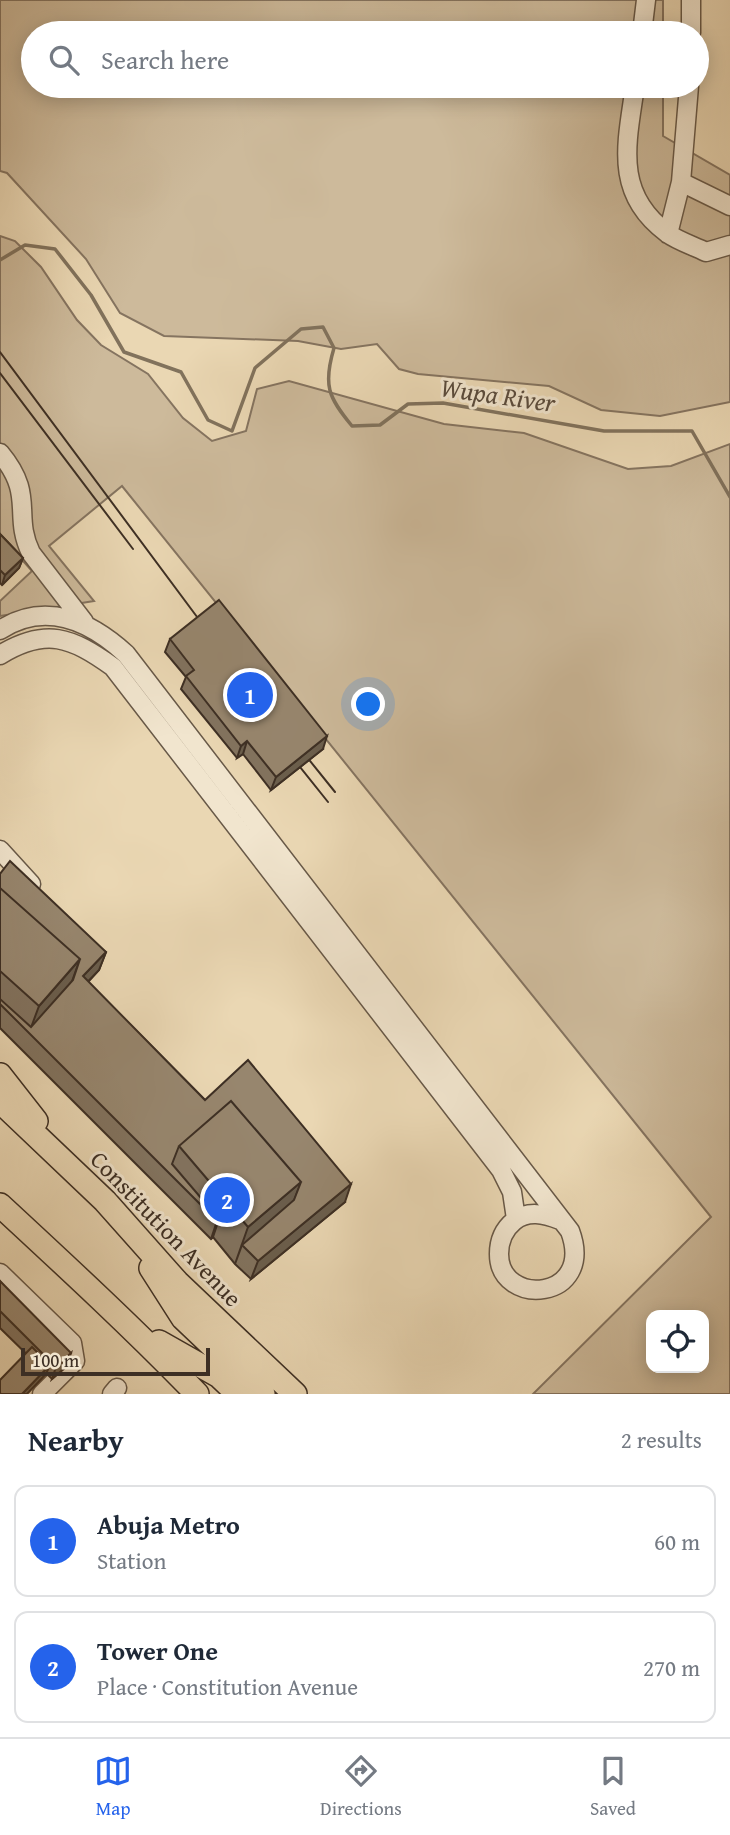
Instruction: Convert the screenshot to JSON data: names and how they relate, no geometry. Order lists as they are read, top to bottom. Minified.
{"streets":{"main road":["Constitution Avenue"]},"water":["Wupa River"],"scale_bar":"100 m","page":{"search":"Search here","pins":["1","2"],"scale":"100 m","heading":["Nearby","2 results"],"list":[{"mark":"1","name":"Abuja Metro","note":"Station","value":"60 m"},{"mark":"2","name":"Tower One","note":"Place · Constitution Avenue","value":"270 m"}],"nav":["Map","Directions","Saved"]}}
